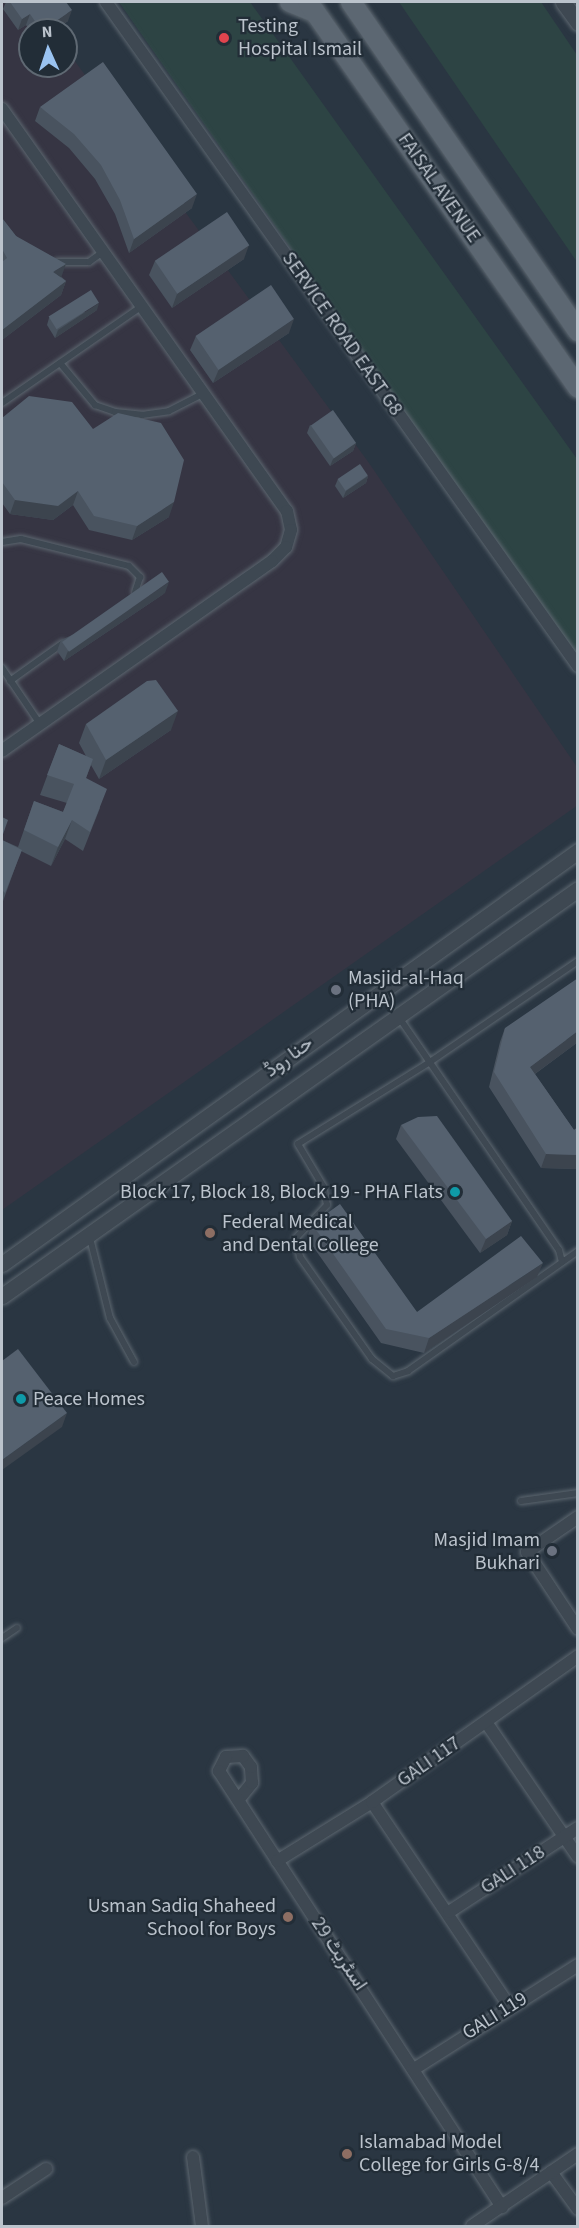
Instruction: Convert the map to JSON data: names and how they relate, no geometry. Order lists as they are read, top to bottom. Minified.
{"streets":{"main road":["FAISAL AVENUE"],"street":["SERVICE ROAD EAST G8","حنا روڈ","GALI 117","GALI 118","اسٹریٹ 29","GALI 119"]},"crossings":[["GALI 117","اسٹریٹ 29"],["اسٹریٹ 29","GALI 119"]],"places":["Testing Hospital Ismail","Masjid-al-Haq (PHA)","Block 17, Block 18, Block 19 - PHA Flats","Federal Medical and Dental College","Peace Homes","Masjid Imam Bukhari","Usman Sadiq Shaheed School for Boys","Islamabad Model College for Girls G-8/4"],"north":"top"}
